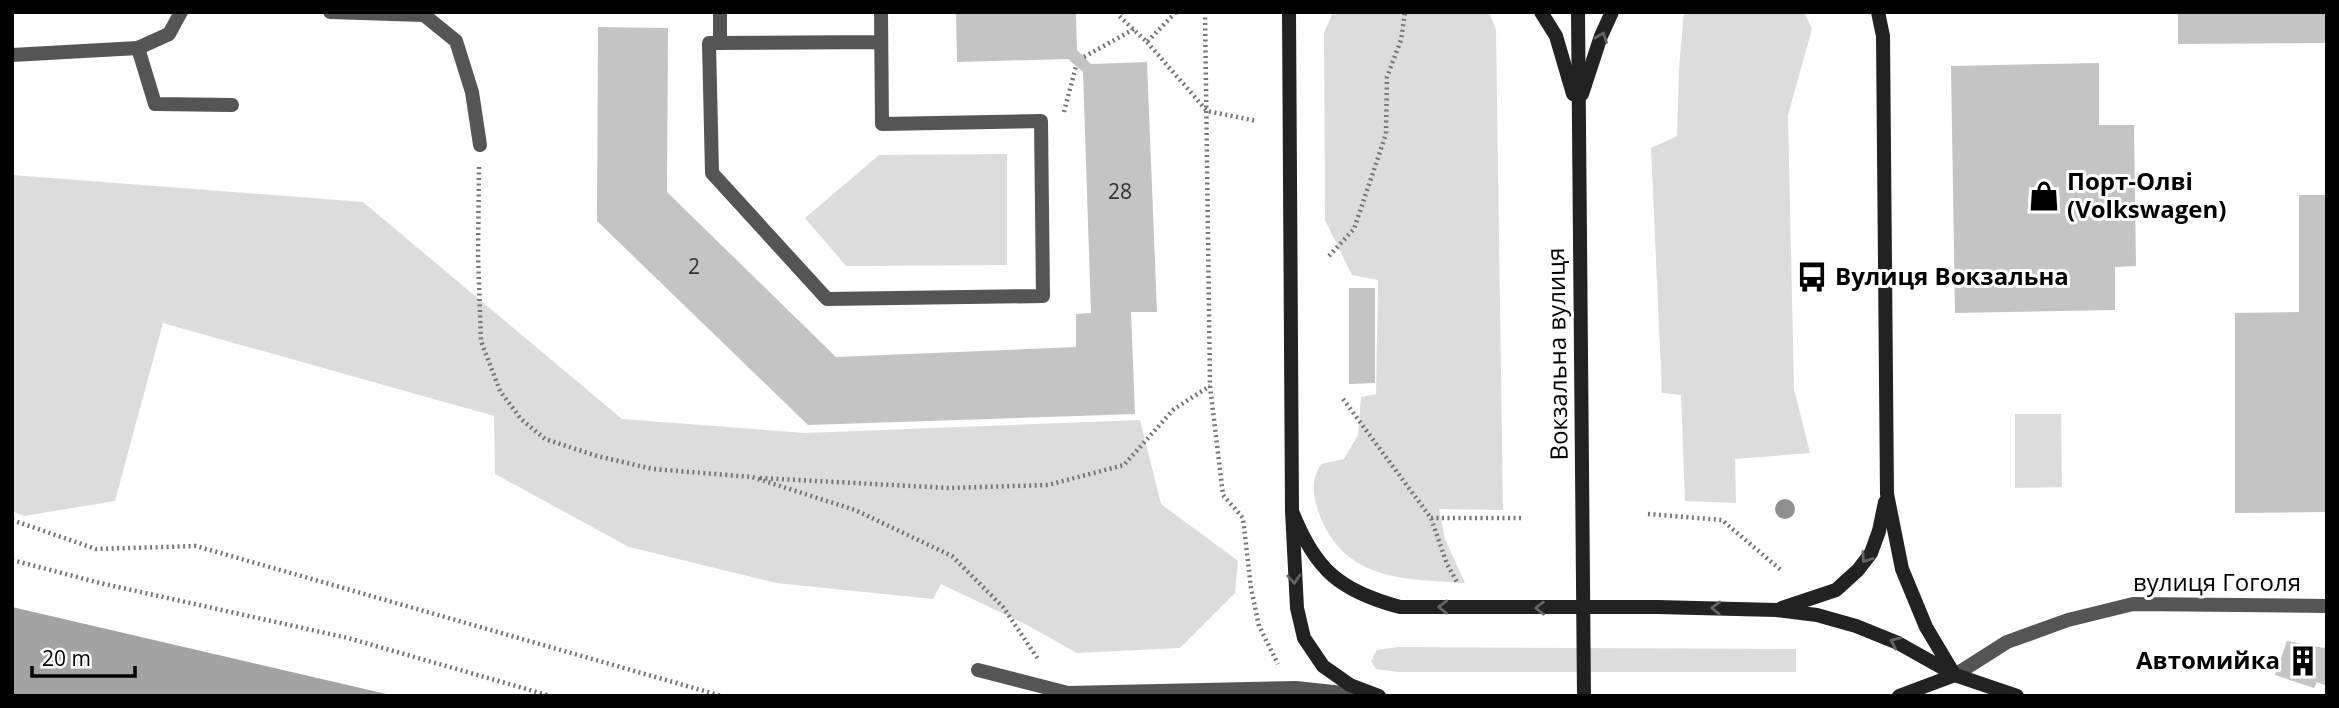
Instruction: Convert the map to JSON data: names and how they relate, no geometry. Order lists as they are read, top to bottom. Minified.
{"streets":{"main road":["Вокзальна вулиця"],"street":["вулиця Гоголя"]},"places":{"shop":["Порт-Олві (Volkswagen)"],"bus stop":["Вулиця Вокзальна"],"building":["Автомийка"]},"house_numbers":["28","2"],"scale_bar":"20 m"}
